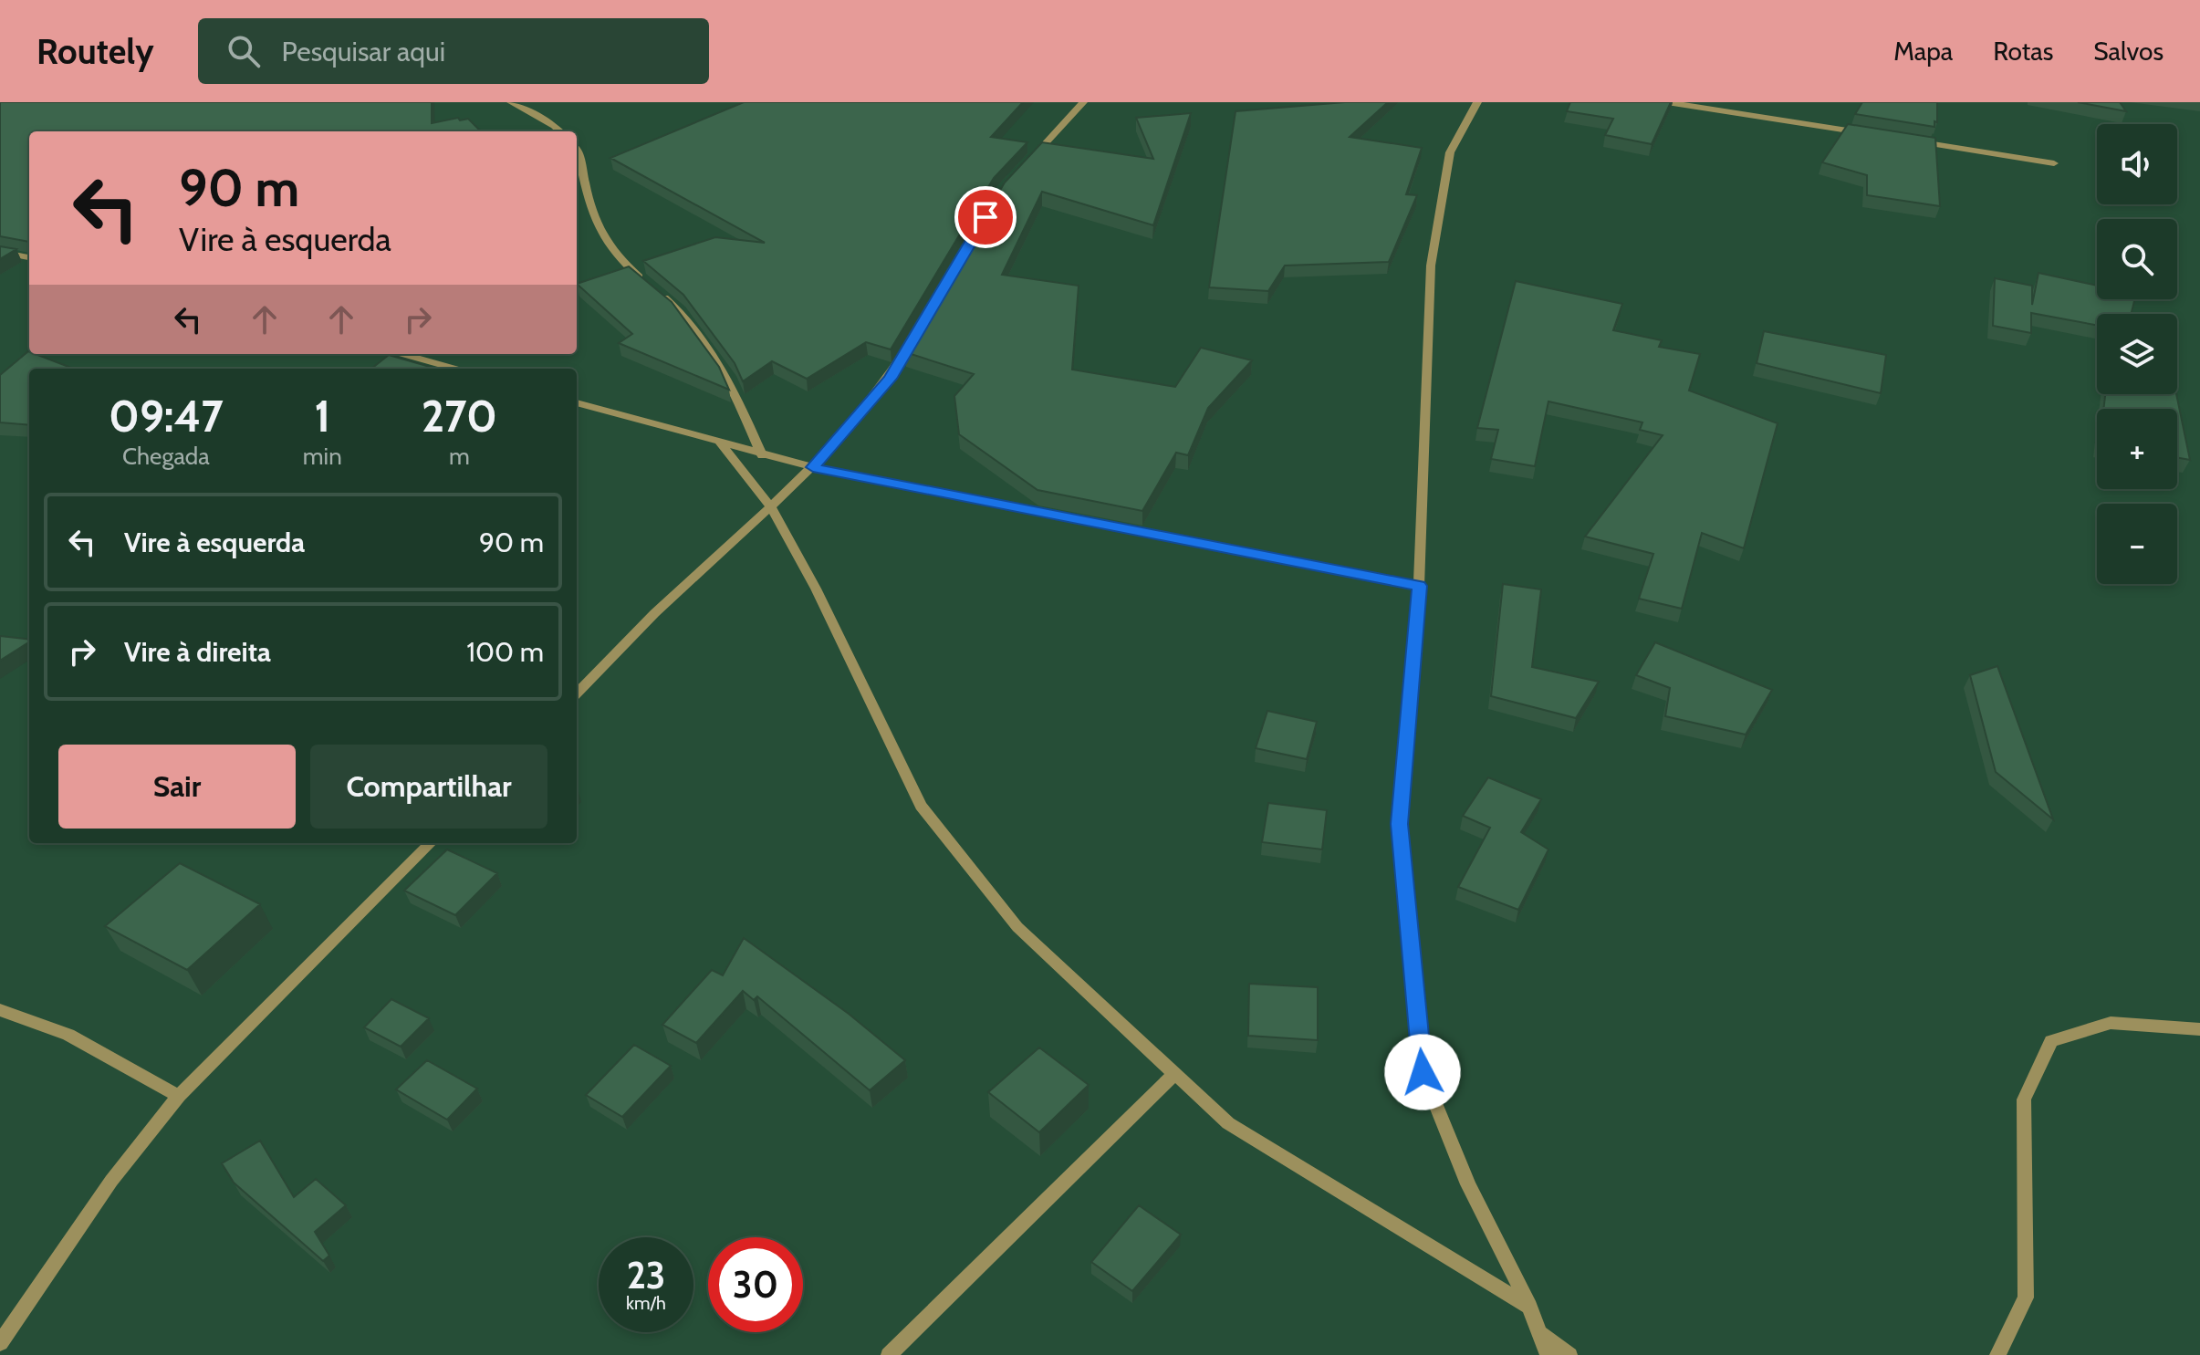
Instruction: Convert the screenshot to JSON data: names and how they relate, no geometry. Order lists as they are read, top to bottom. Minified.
{"page":{"header":"Routely","search":"Pesquisar aqui","nav":["Mapa","Rotas","Salvos"],"map_buttons":["+","−"],"turn":["90 m","Vire à esquerda"],"eta":["09:47","Chegada","1","min","270","m"],"list":[{"name":"Vire à esquerda","value":"90 m"},{"name":"Vire à direita","value":"100 m"}],"buttons":["Sair","Compartilhar"],"speed":"23 km/h","limit":"30"}}
